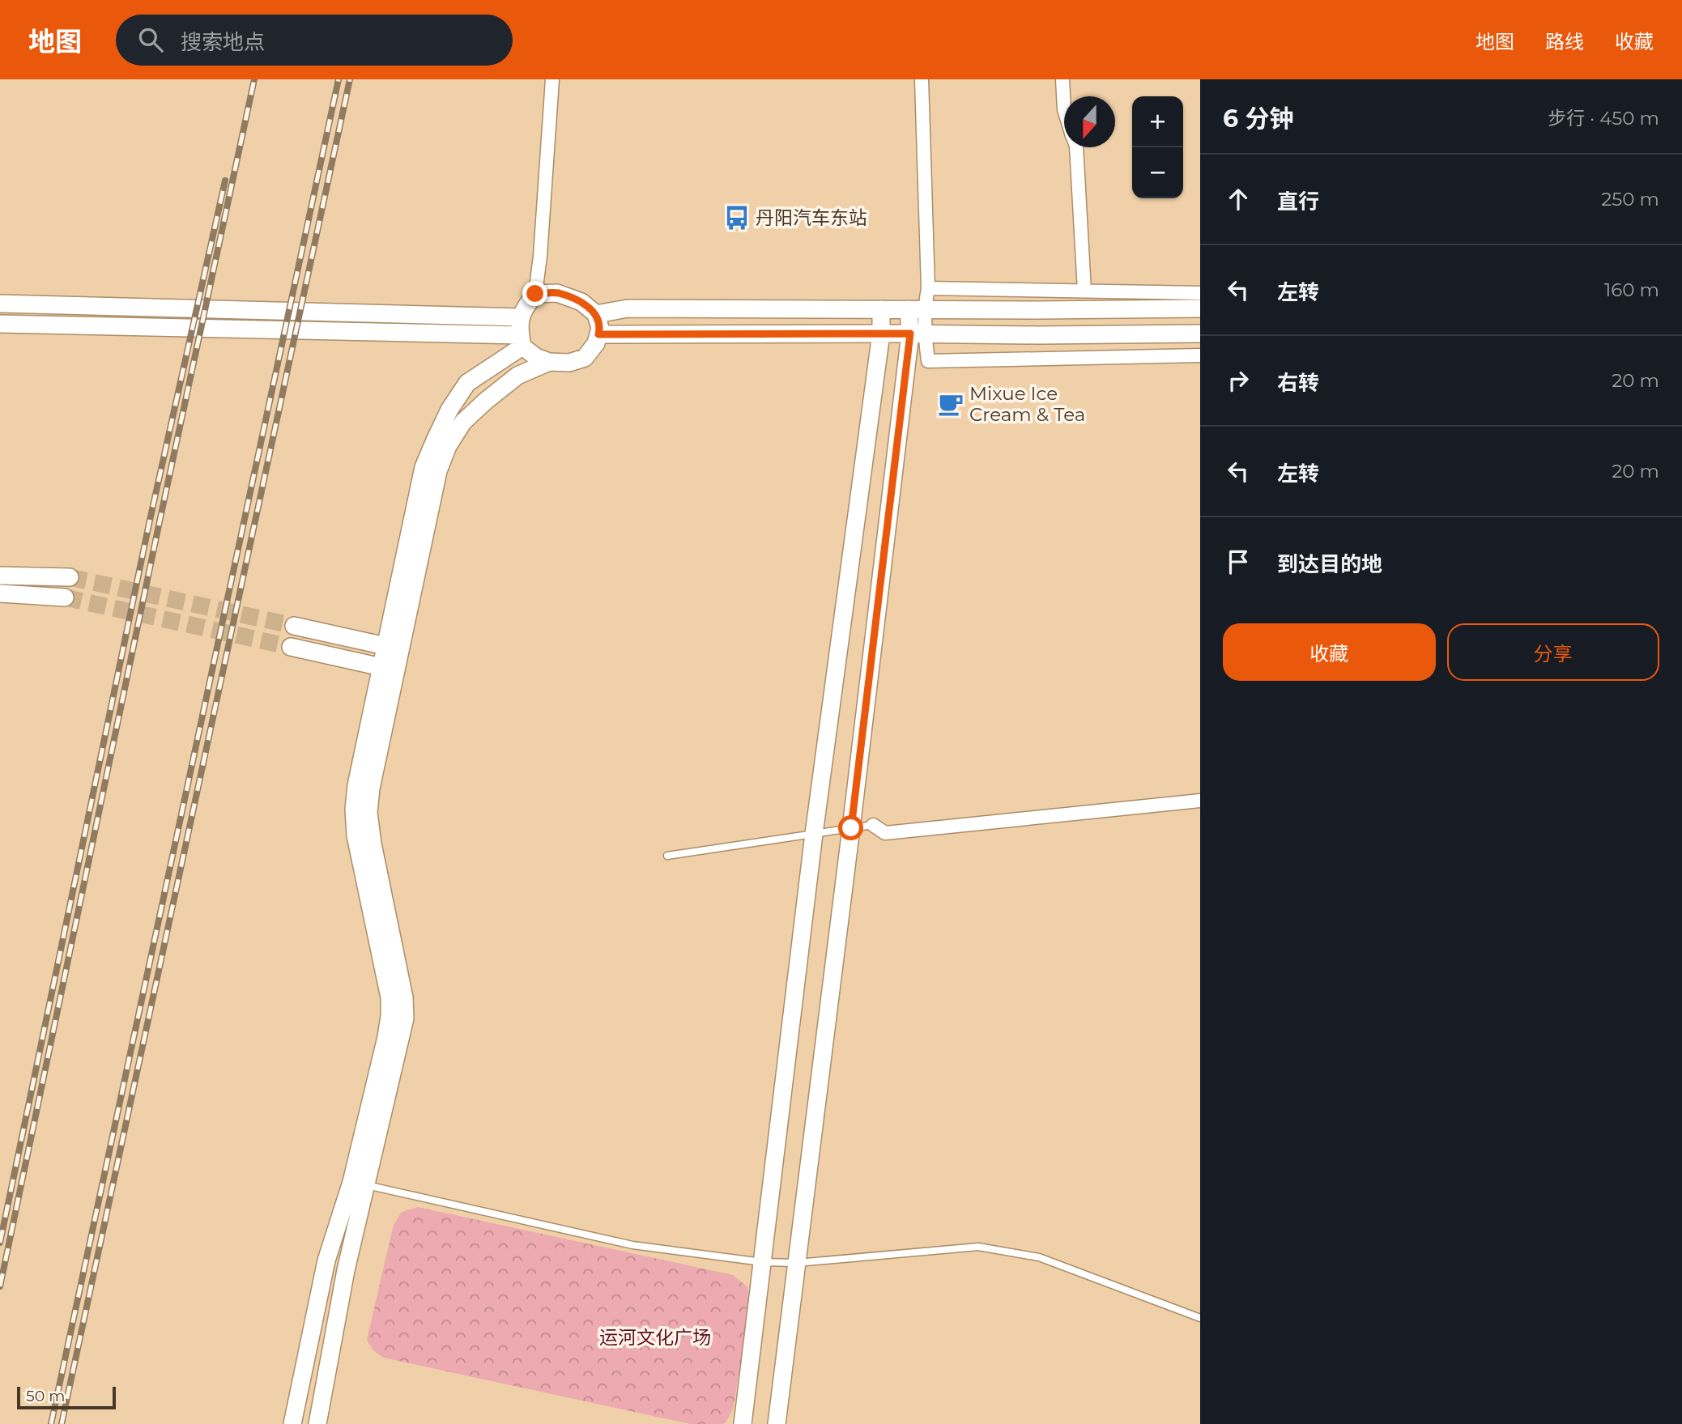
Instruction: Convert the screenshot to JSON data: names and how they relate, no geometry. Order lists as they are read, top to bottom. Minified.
{"parks":["运河文化广场"],"places":{"bus stop":["丹阳汽车东站"],"cafe":["Mixue Ice Cream & Tea"]},"scale_bar":"50 m","north":"bottom","page":{"header":"地图","search":"搜索地点","nav":["地图","路线","收藏"],"heading":["6 分钟","步行 · 450 m"],"map_buttons":["+","−"],"list":[["直行","250 m"],["左转","160 m"],["右转","20 m"],["左转","20 m"],"到达目的地"],"buttons":["收藏","分享"],"scale":"50 m"}}
